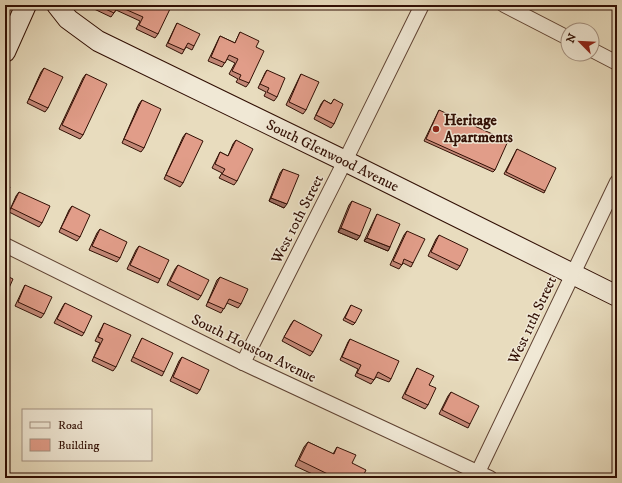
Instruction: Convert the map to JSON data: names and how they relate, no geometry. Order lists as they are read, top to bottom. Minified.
{"streets":{"street":["South Glenwood Avenue","West 10th Street","West 11th Street","South Houston Avenue"]},"crossings":[["South Glenwood Avenue","West 10th Street"],["South Glenwood Avenue","West 11th Street"],["West 10th Street","South Houston Avenue"],["West 11th Street","South Houston Avenue"]],"places":["Heritage Apartments"],"legend":["Road","Building"],"north":"top left"}
